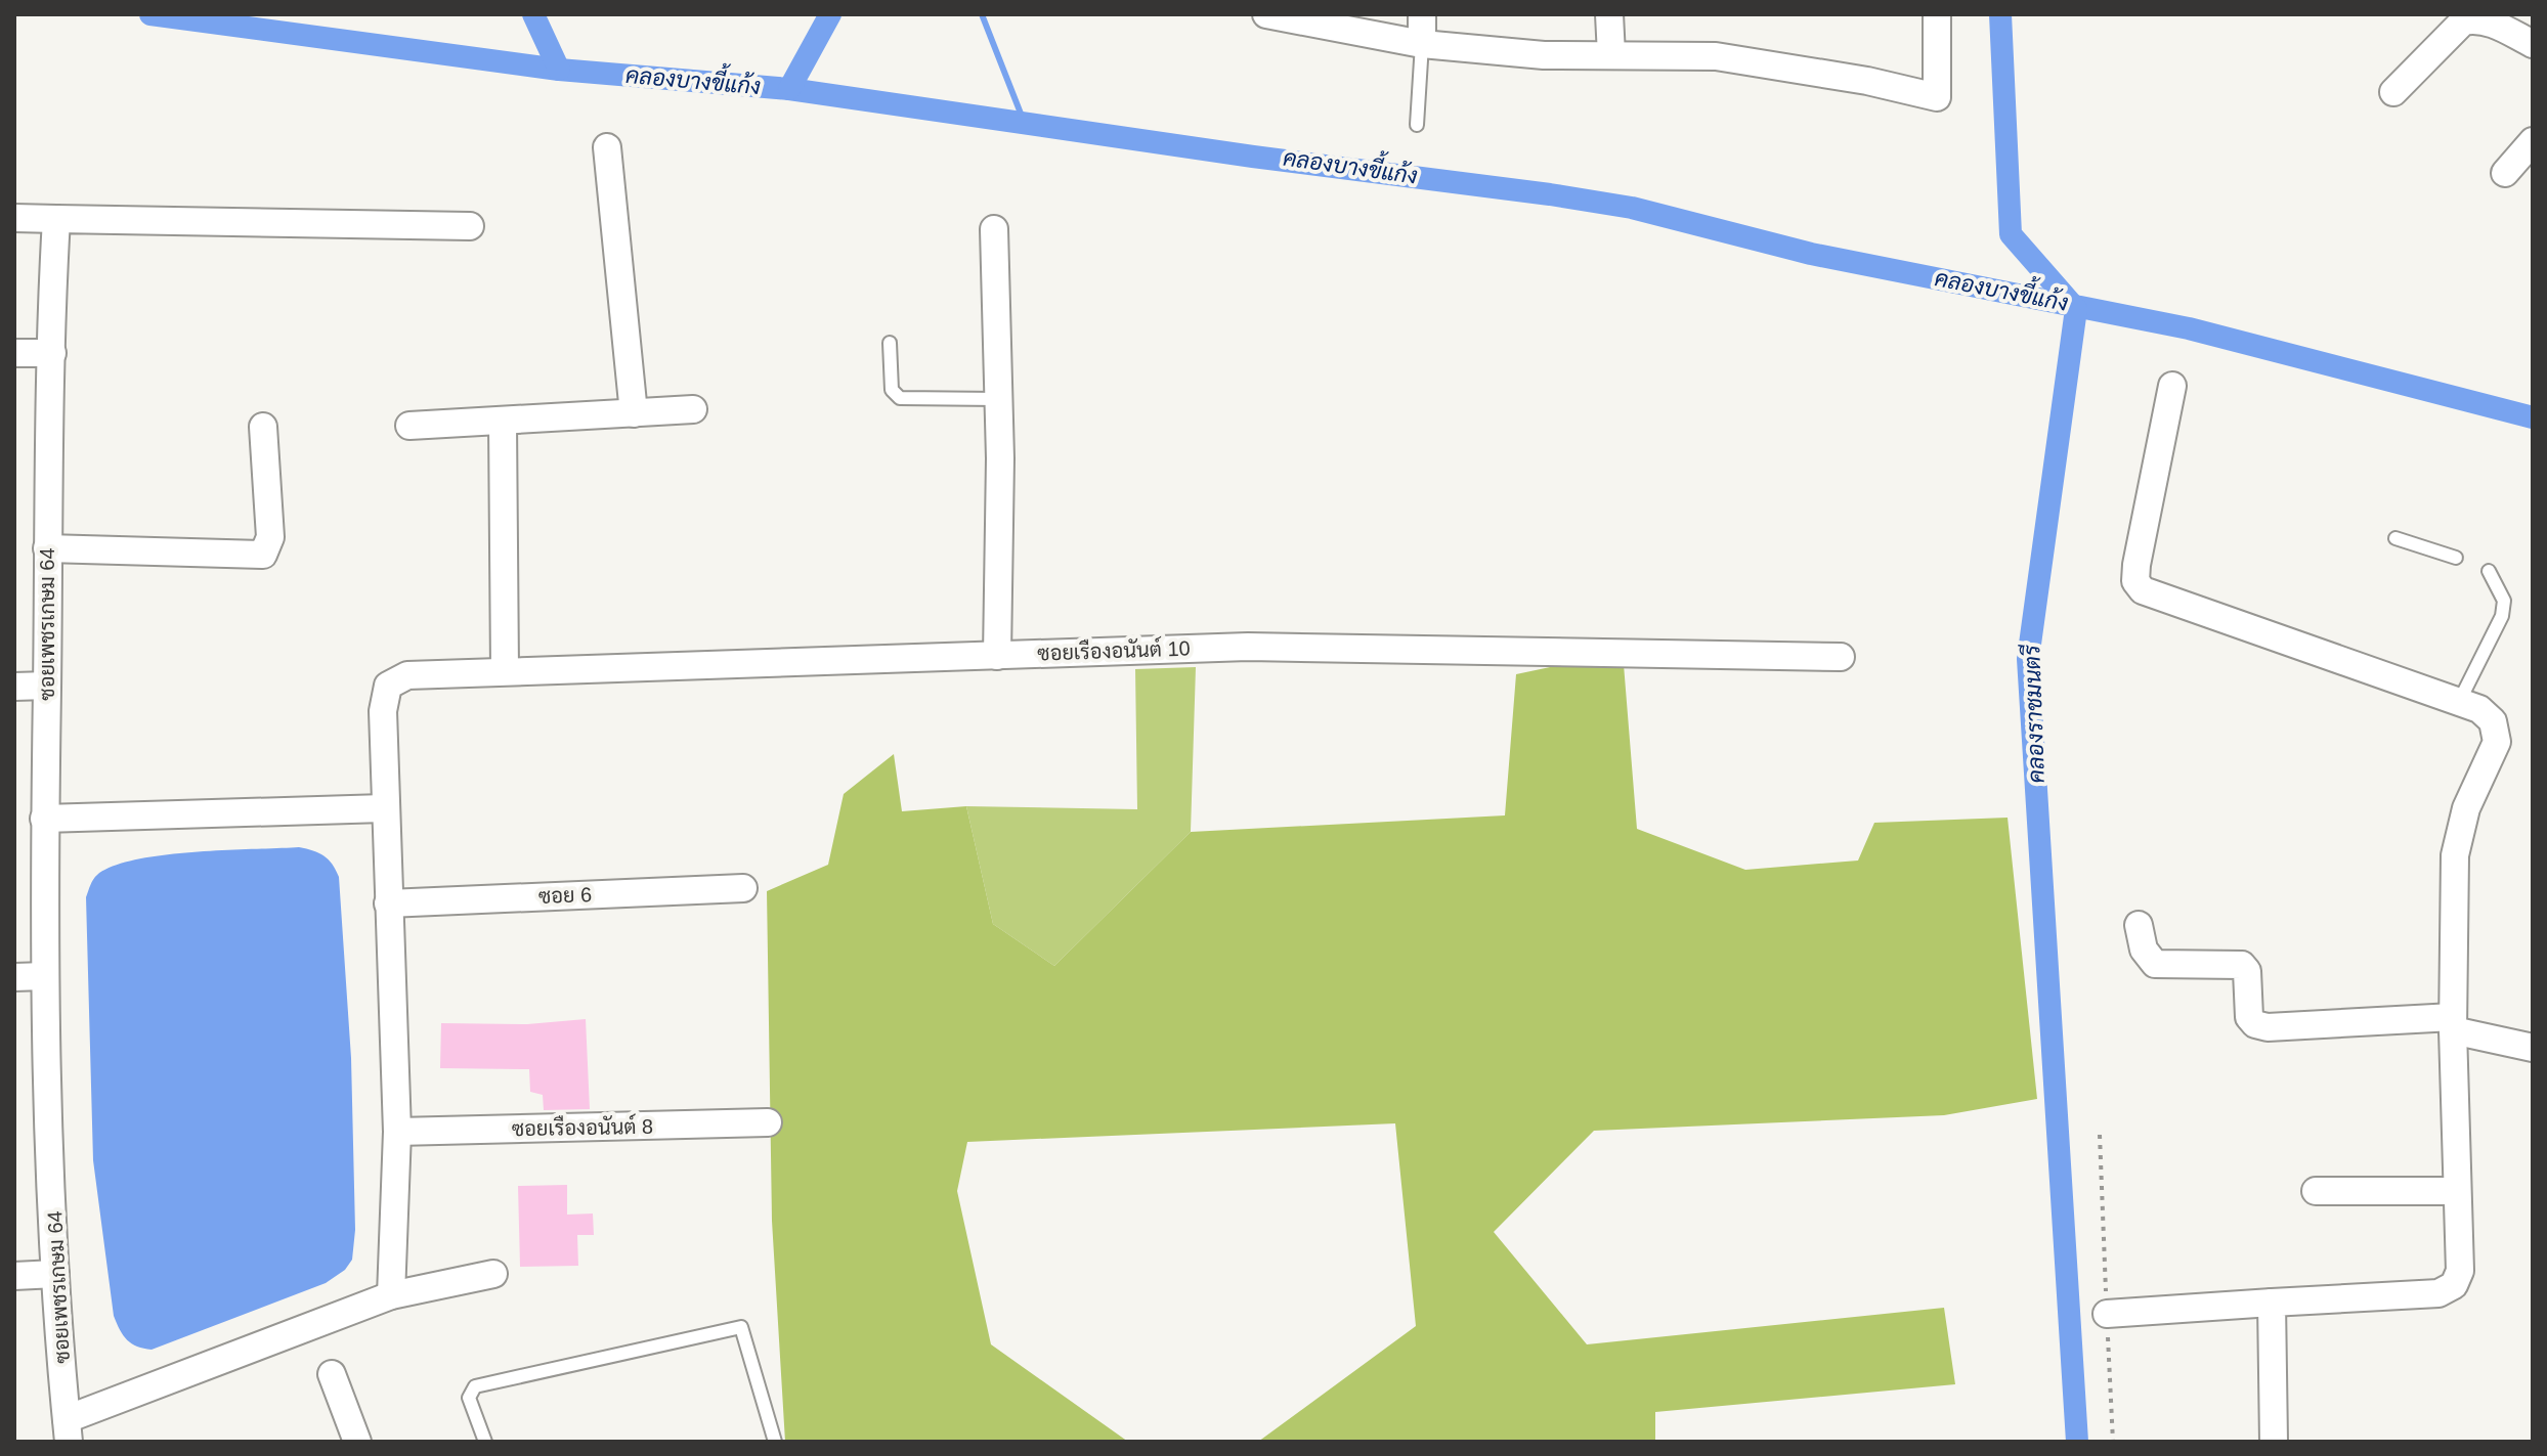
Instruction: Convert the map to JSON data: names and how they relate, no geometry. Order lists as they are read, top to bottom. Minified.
{"streets":{"street":["ซอยเพชรเกษม 64","ซอยเรืองอนันต์ 10","ซอย 6","ซอยเรืองอนันต์ 8"]},"water":["คลองบางขี้แก้ง","คลองราชมนตรี"]}
